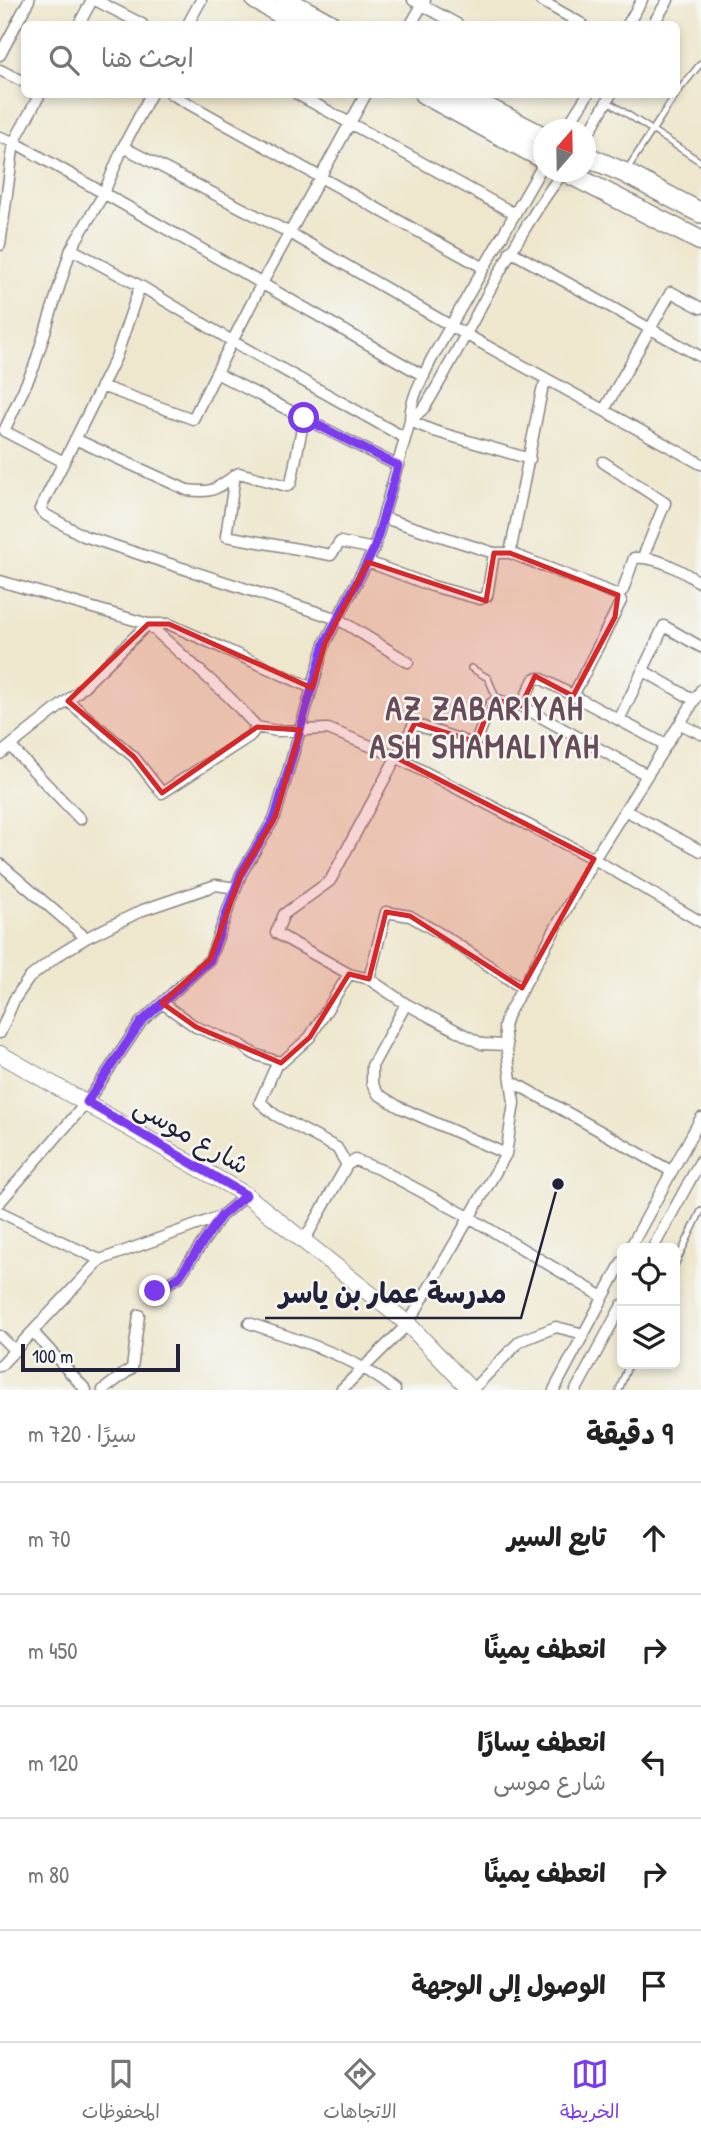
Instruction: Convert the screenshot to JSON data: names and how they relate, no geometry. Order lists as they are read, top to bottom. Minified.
{"streets":{"street":["شارع موسى"]},"districts":["AZ ZABARIYAH ASH SHAMALIYAH"],"places":["مدرسة عمار بن ياسر"],"scale_bar":"100 m","north":"top","page":{"search":"ابحث هنا","scale":"100 m","heading":["9 دقيقة","سيرًا · 720 m"],"list":[["تابع السير","70 m"],["انعطف يمينًا","450 m"],["انعطف يسارًا","شارع موسى","120 m"],["انعطف يمينًا","80 m"],"الوصول إلى الوجهة"],"nav":["الخريطة","الاتجاهات","المحفوظات"]}}
